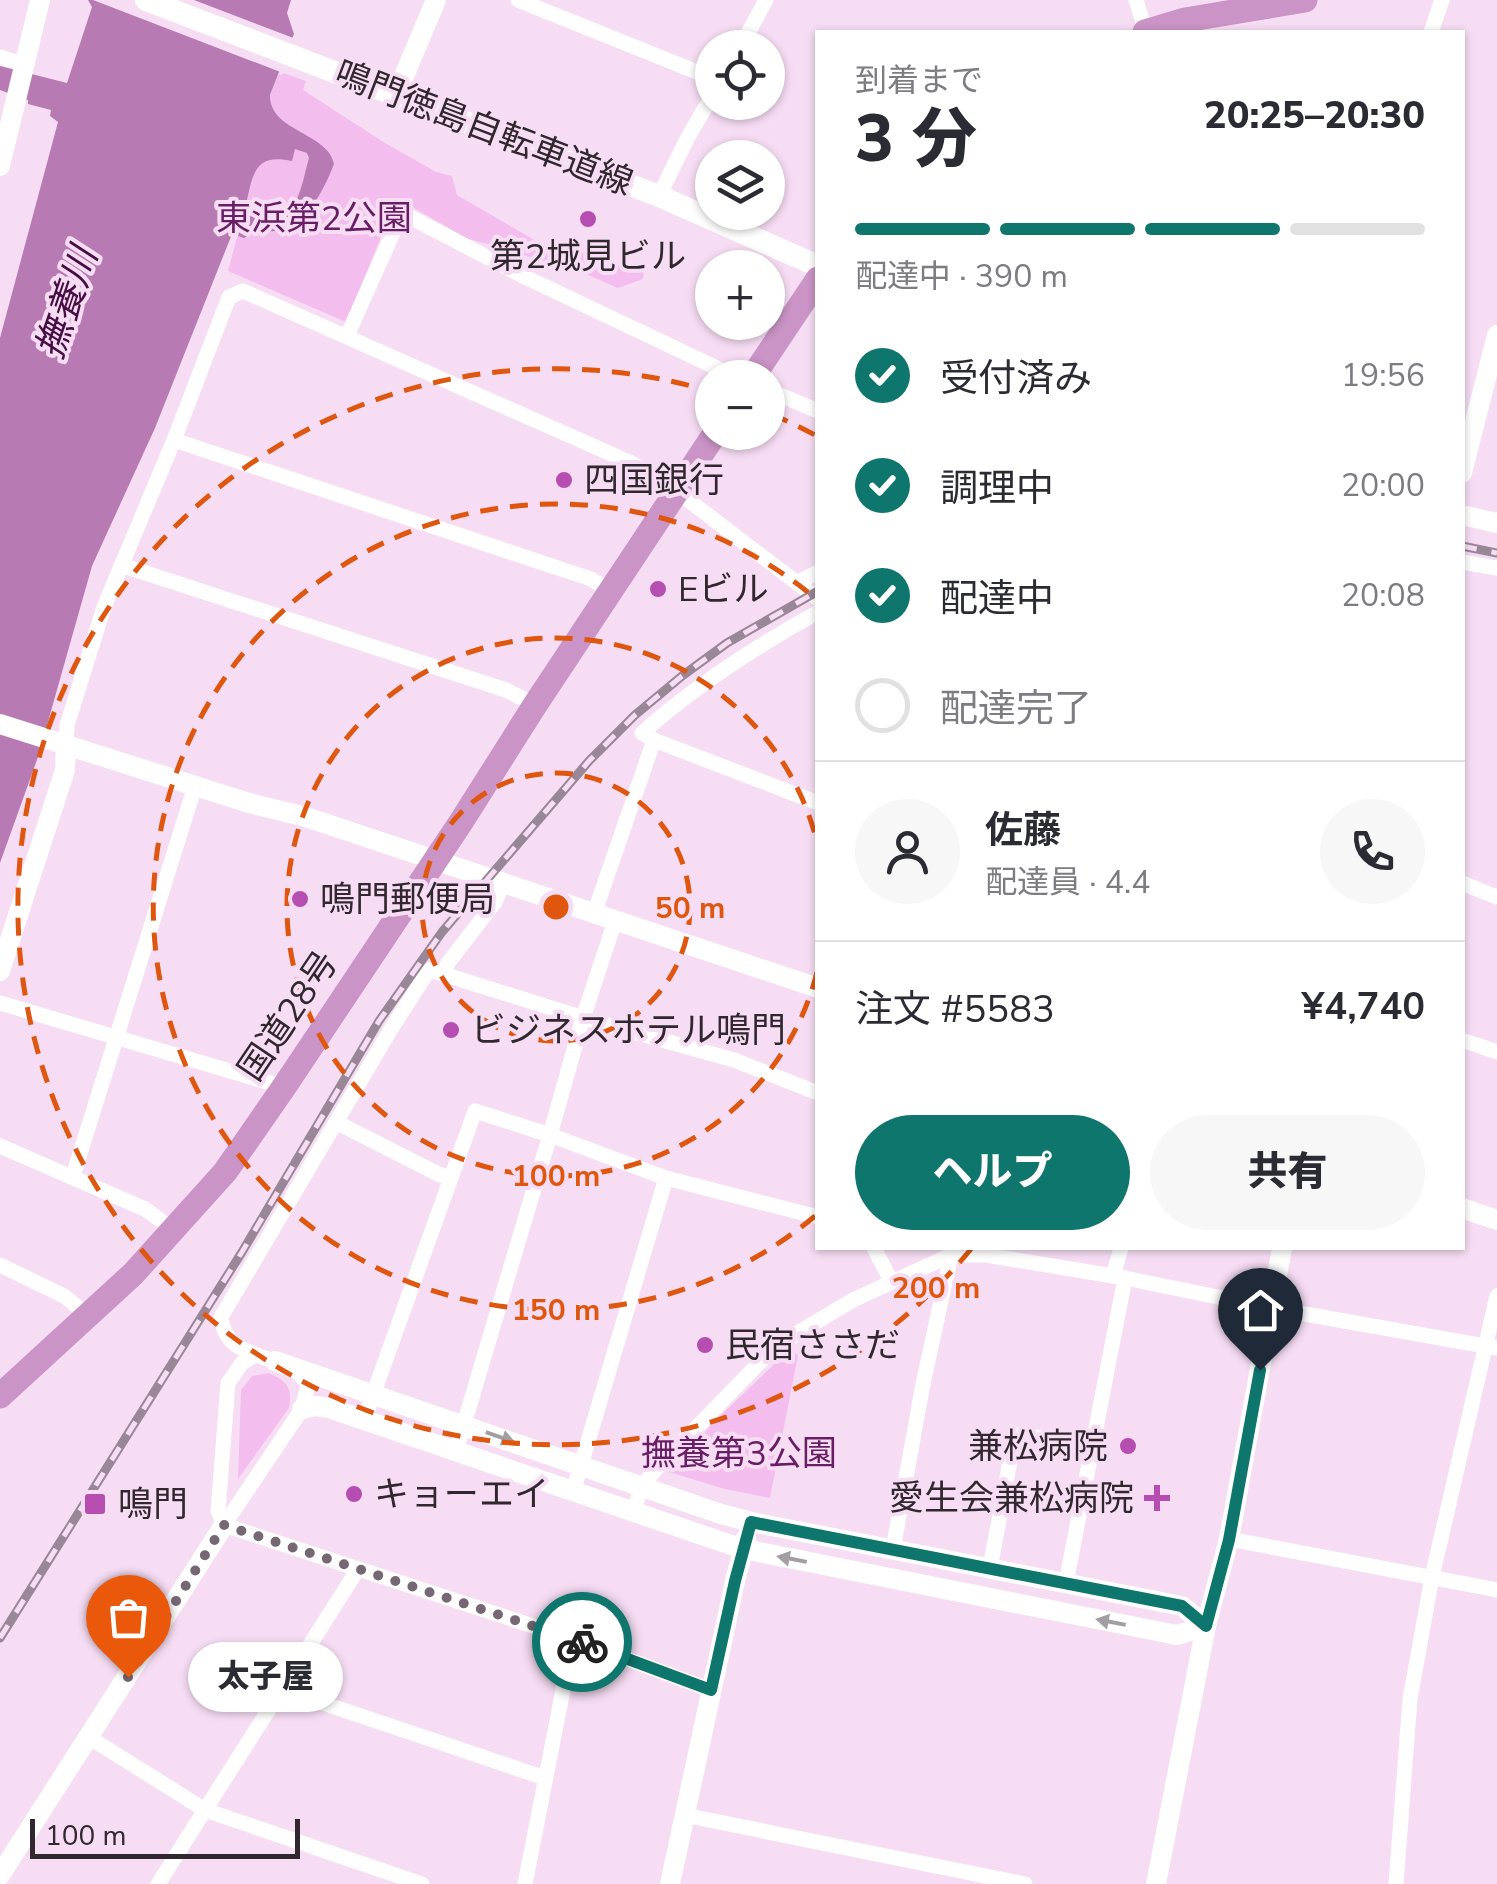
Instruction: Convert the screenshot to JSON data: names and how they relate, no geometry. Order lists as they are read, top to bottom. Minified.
{"streets":{"highway":["国道28号"],"main road":["鳴門徳島自転車道線"]},"water":["撫養川"],"parks":["東浜第2公園","撫養第3公園"],"places":{"other":["第2城見ビル","四国銀行","Eビル","鳴門郵便局","ビジネスホテル鳴門","民宿ささだ","兼松病院","キョーエイ","太子屋"],"health":["愛生会兼松病院"],"transit":["鳴門"]},"scale_bar":"100 m","page":{"map_buttons":["+","−"],"heading":["3 分","到着まで","20:25–20:30"],"panel":["佐藤","配達員 · 4.4","注文 #5583","¥4,740"],"bar":"配達中 · 390 m","list":[["受付済み","19:56"],["調理中","20:00"],["配達中","20:08"],"配達完了"],"buttons":["ヘルプ","共有"],"bubble":"太子屋","scale":"100 m"},"rings":["50 m","100 m","200 m","150 m"]}
